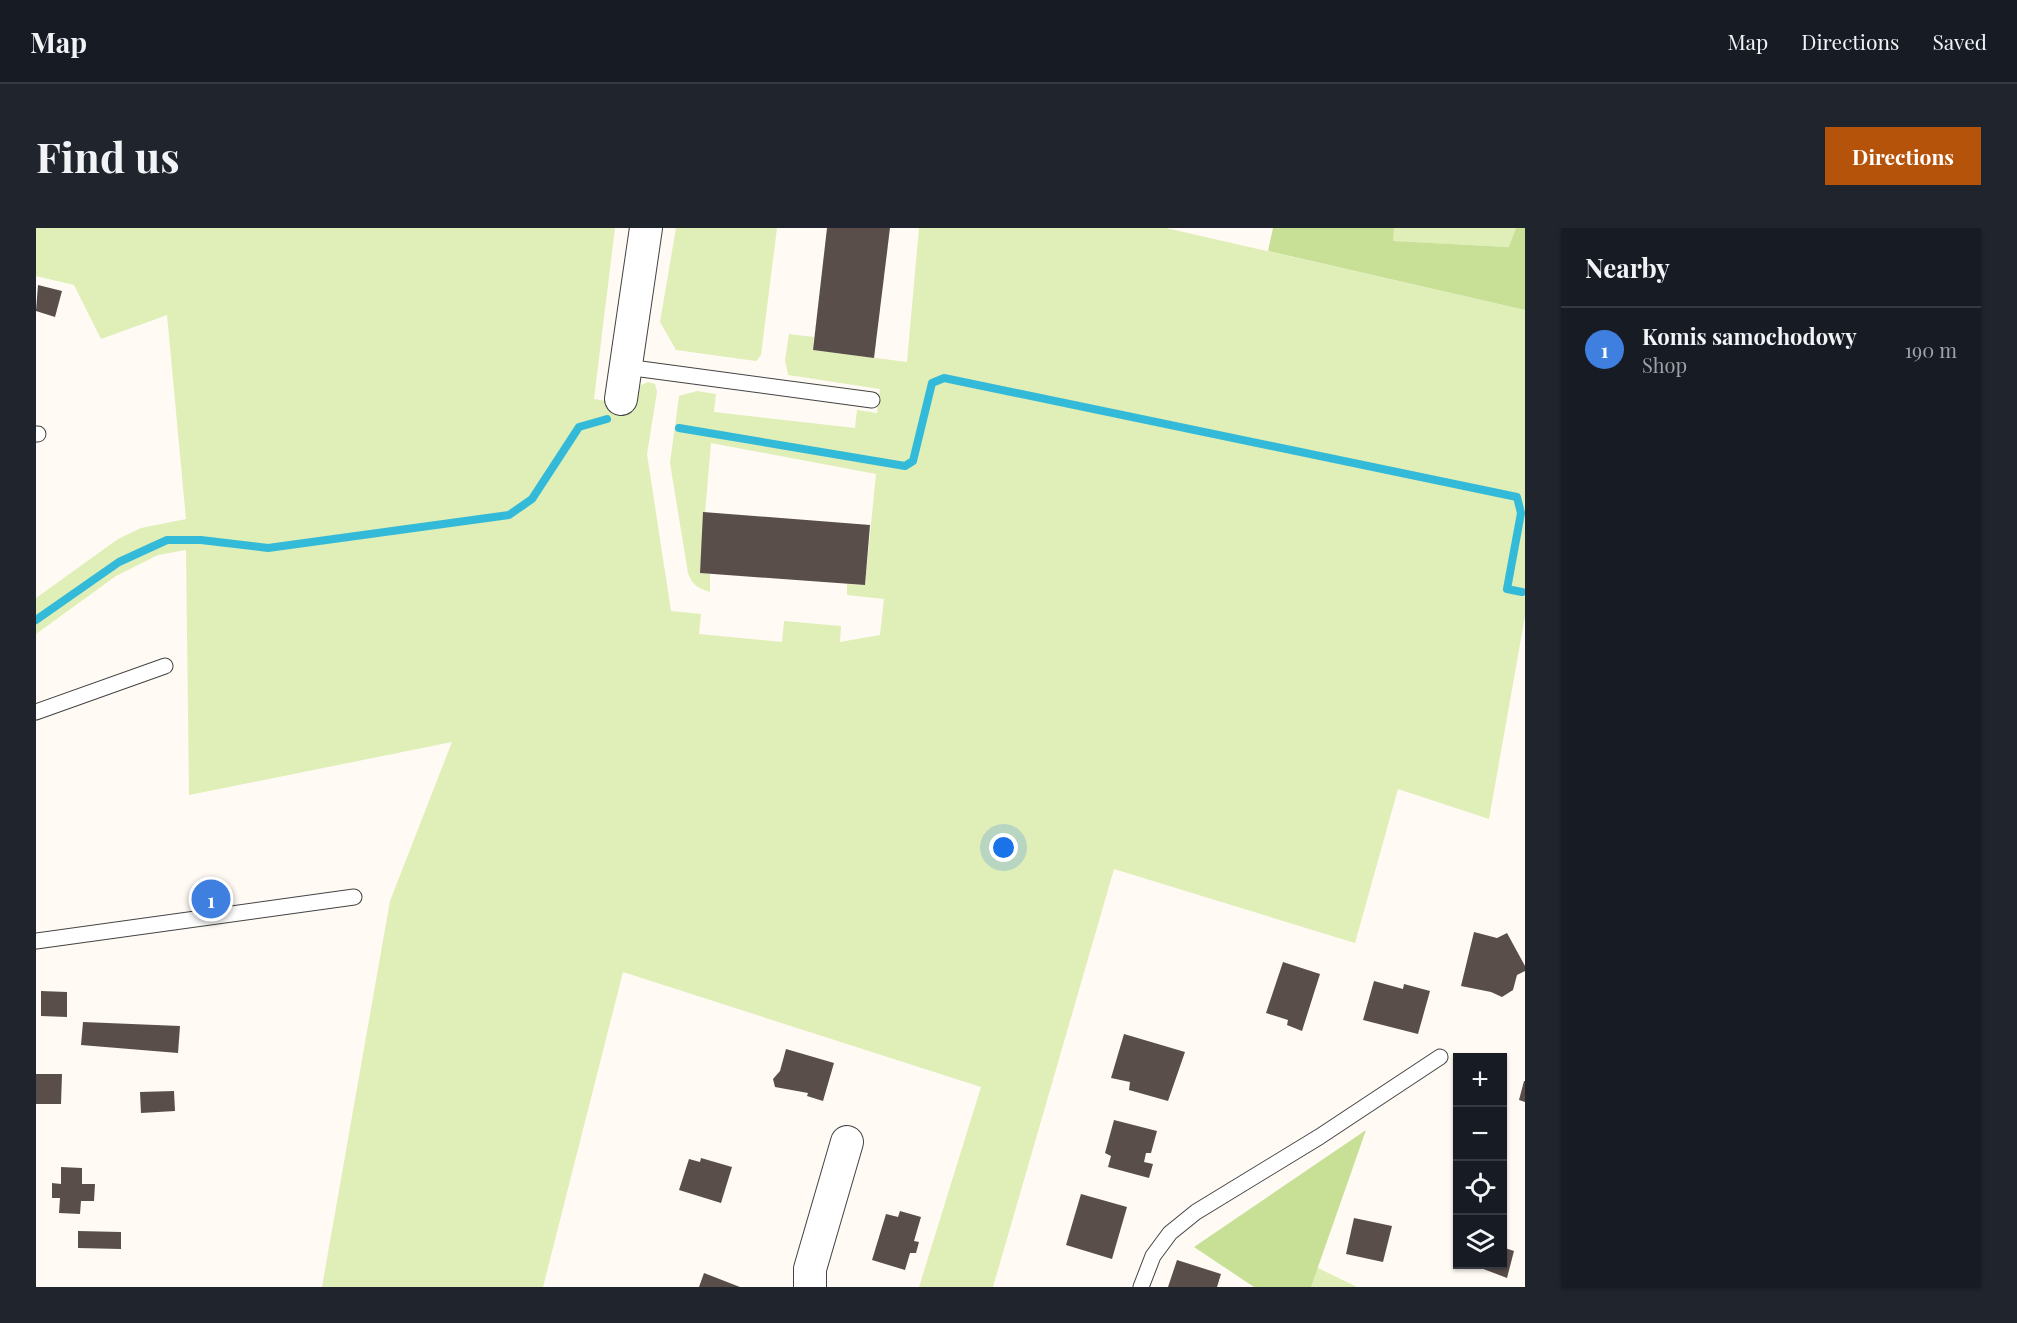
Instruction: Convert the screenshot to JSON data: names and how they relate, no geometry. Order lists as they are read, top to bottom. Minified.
{"page":{"header":"Map","nav":["Map","Directions","Saved"],"buttons":"Directions","title":"Find us","heading":"Nearby","list":[{"mark":"1","name":"Komis samochodowy","note":"Shop","value":"190 m"}],"pins":"1","map_buttons":["+","−"]}}
